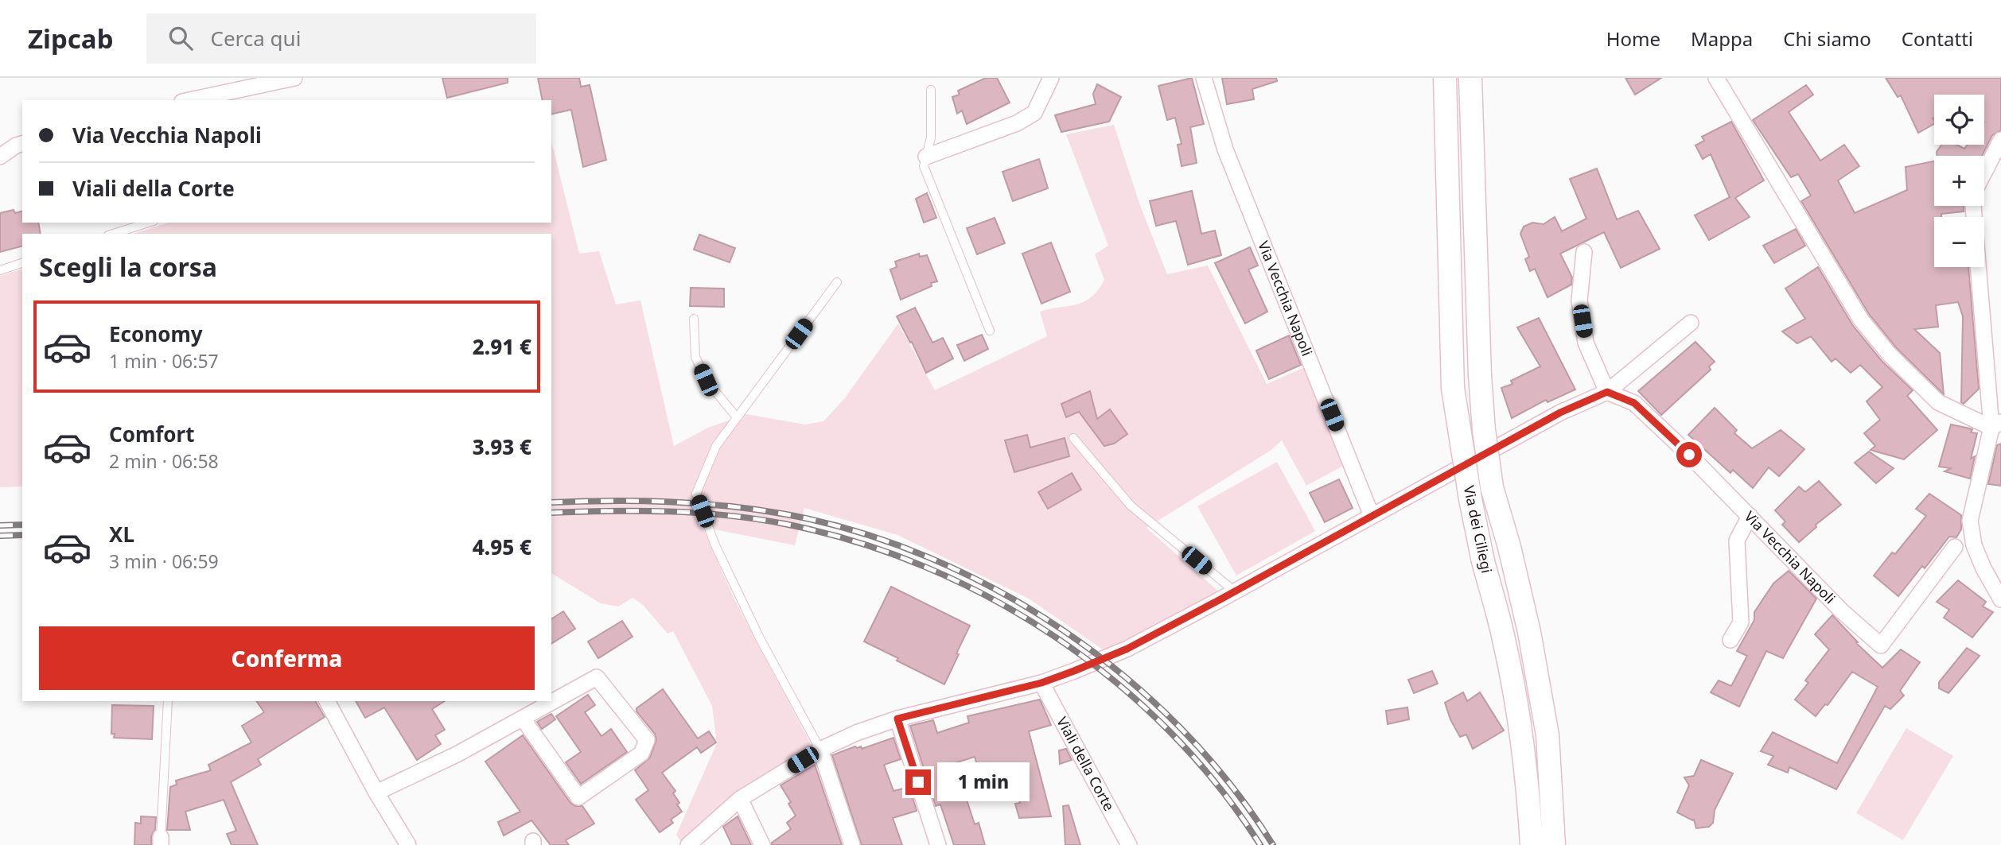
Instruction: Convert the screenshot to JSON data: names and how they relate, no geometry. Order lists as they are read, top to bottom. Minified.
{"streets":{"main road":["Via dei Ciliegi"],"street":["Via Vecchia Napoli","Viali della Corte"]},"page":{"header":"Zipcab","search":"Cerca qui","nav":["Home","Mappa","Chi siamo","Contatti"],"map_buttons":["+","−"],"banner":["Via Vecchia Napoli","Viali della Corte"],"heading":"Scegli la corsa","list":[{"name":"Economy","note":"1 min · 06:57","value":"2.91 €"},{"name":"Comfort","note":"2 min · 06:58","value":"3.93 €"},{"name":"XL","note":"3 min · 06:59","value":"4.95 €"}],"buttons":"Conferma","bubble":"1 min"}}
